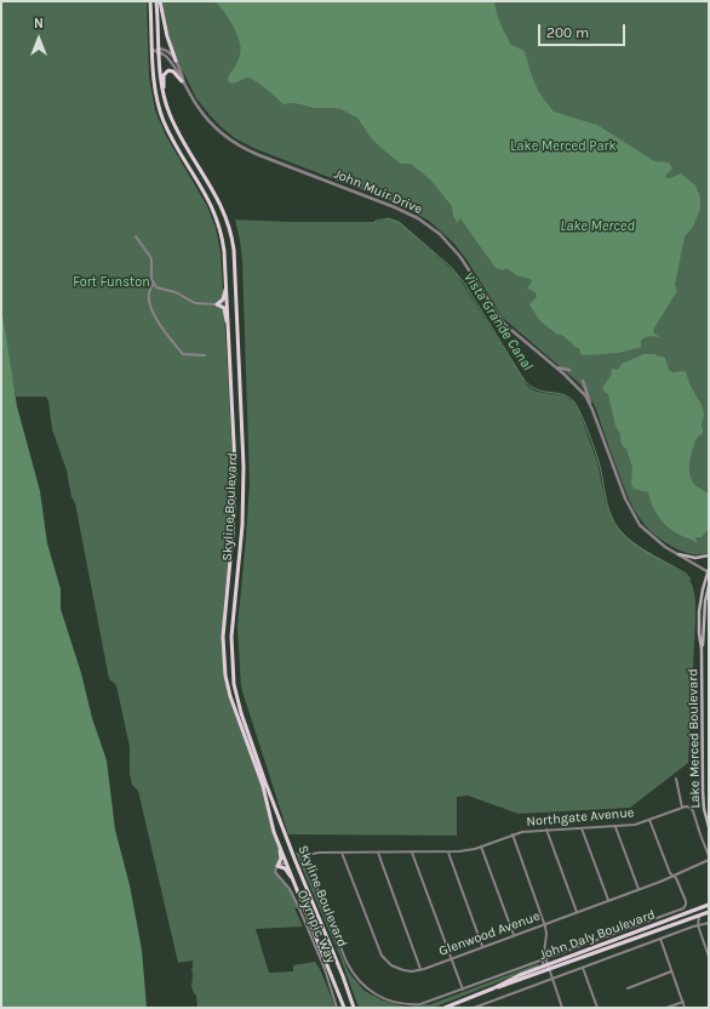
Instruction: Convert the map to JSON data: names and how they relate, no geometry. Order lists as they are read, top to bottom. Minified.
{"streets":{"main road":["Skyline Boulevard","Lake Merced Boulevard","John Daly Boulevard"],"street":["John Muir Drive","Northgate Avenue","Olympic Way","Glenwood Avenue"]},"crossings":[["John Muir Drive","Skyline Boulevard"],["John Muir Drive","Lake Merced Boulevard"],["Northgate Avenue","Glenwood Avenue"]],"water":["Lake Merced","Vista Grande Canal"],"parks":["Lake Merced Park","Fort Funston"],"scale_bar":"200 m","north":"top"}
